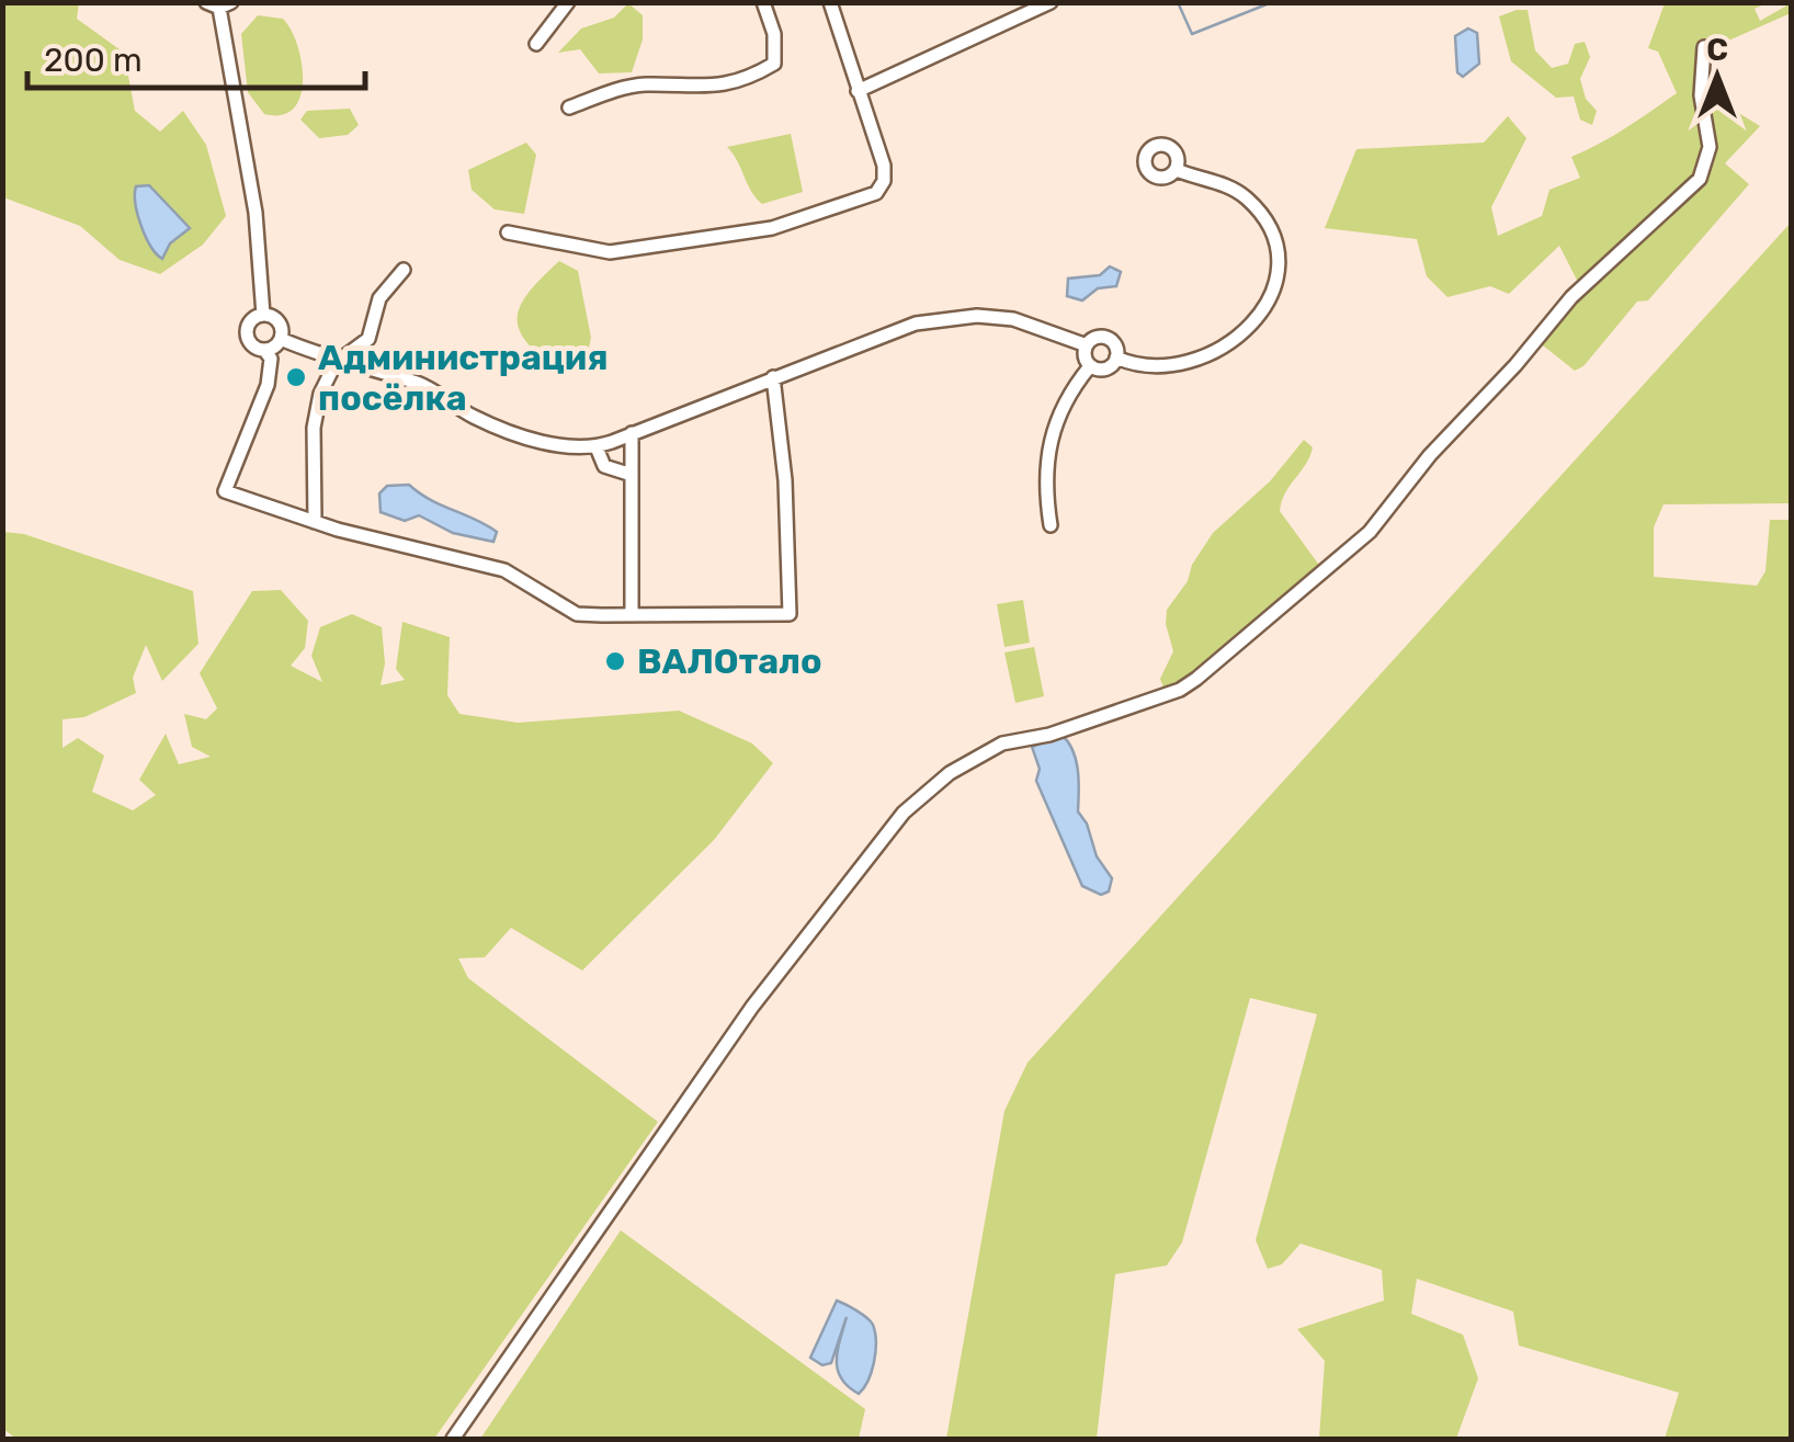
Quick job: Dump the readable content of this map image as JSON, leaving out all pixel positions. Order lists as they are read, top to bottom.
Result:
{
  "places": ["Администрация посёлка", "ВАЛОтало"],
  "scale_bar": "200 m",
  "north": "top"
}
